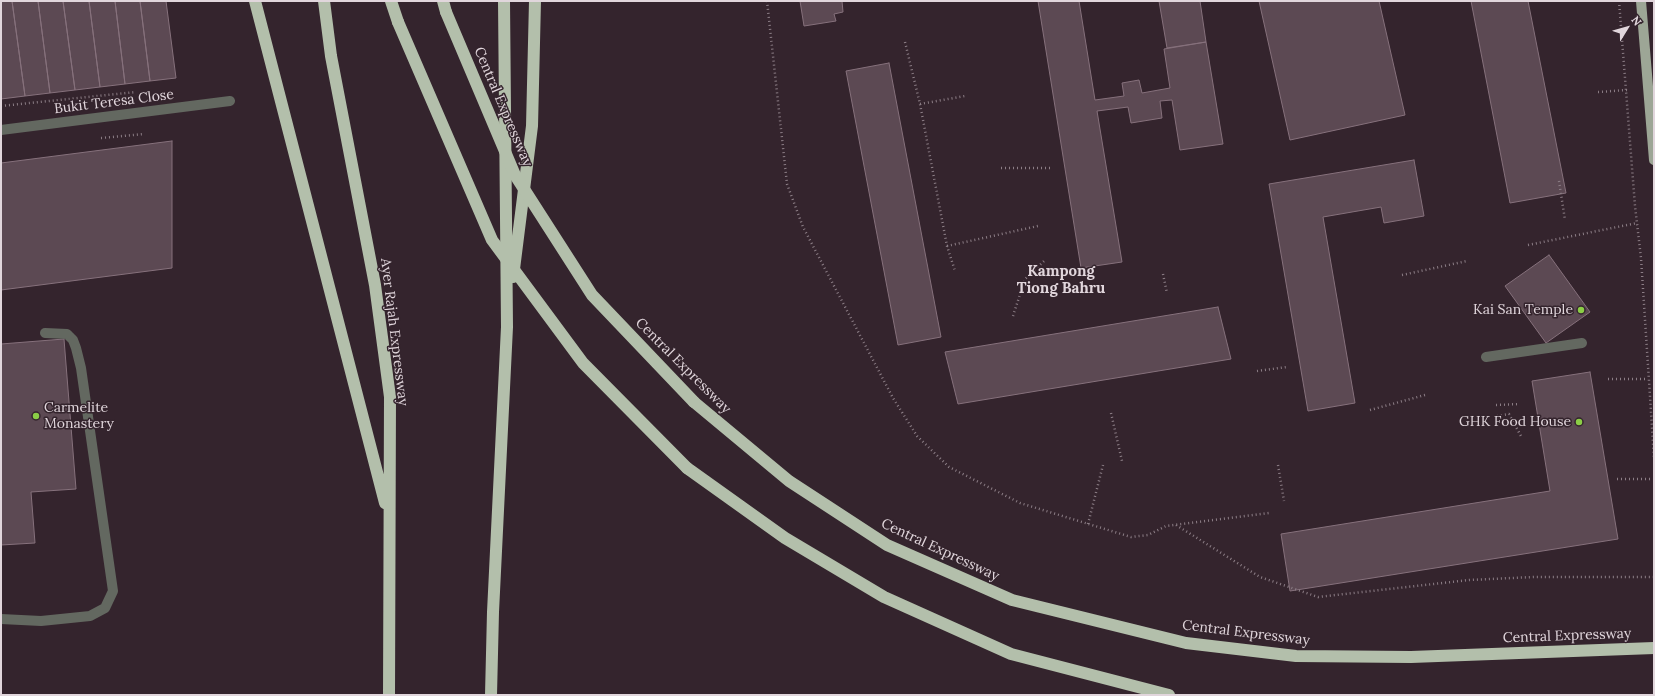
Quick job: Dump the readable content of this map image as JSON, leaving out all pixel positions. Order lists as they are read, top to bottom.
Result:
{
  "streets": {
    "highway": ["Central Expressway", "Ayer Rajah Expressway"],
    "lane": ["Bukit Teresa Close"]
  },
  "districts": ["Kampong Tiong Bahru"],
  "places": ["Kai San Temple", "Carmelite Monastery", "GHK Food House"],
  "north": "top right"
}
